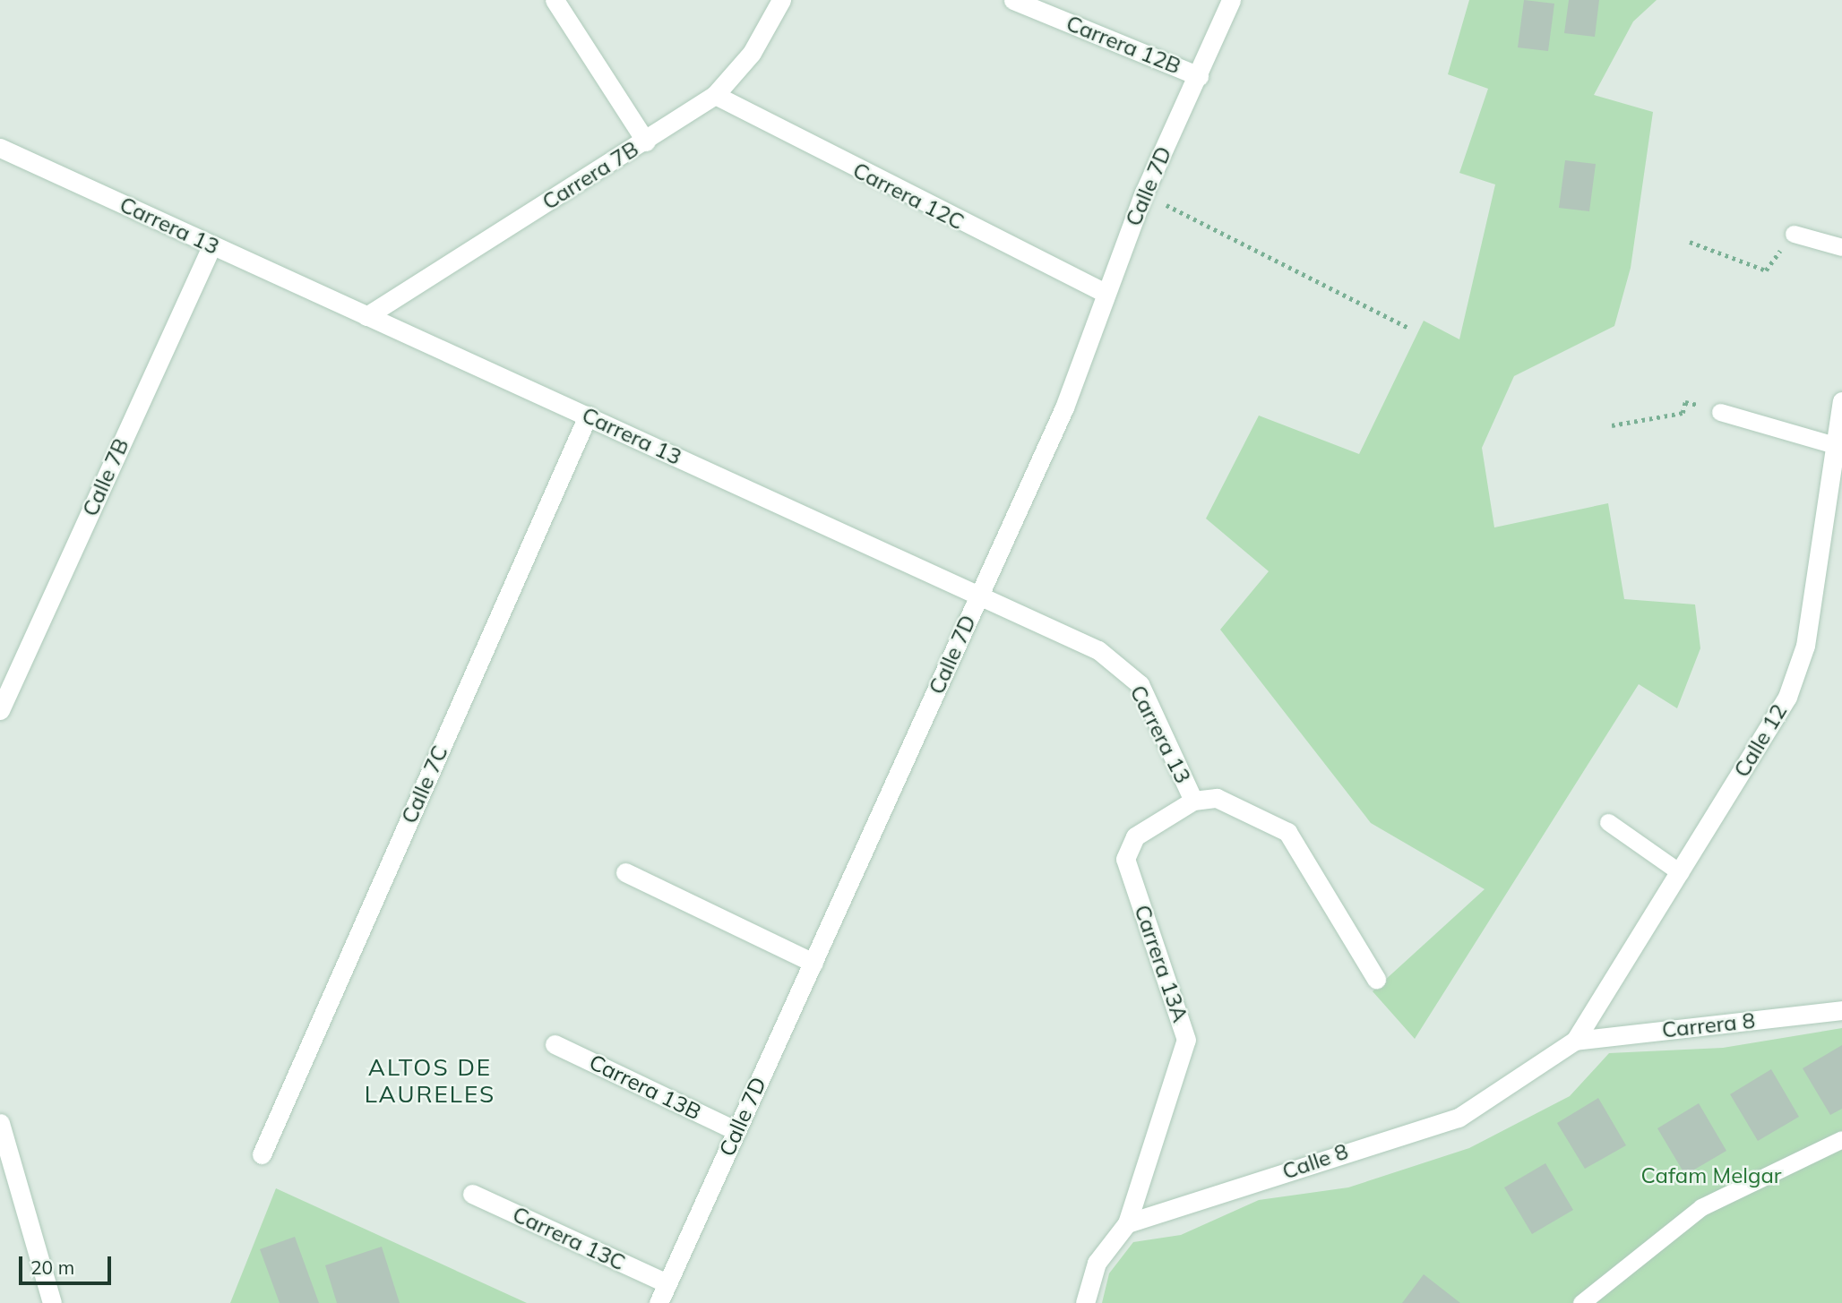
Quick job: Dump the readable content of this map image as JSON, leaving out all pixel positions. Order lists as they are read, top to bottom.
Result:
{
  "streets": {
    "street": [
      "Carrera 12B",
      "Carrera 7B",
      "Calle 7D",
      "Carrera 12C",
      "Carrera 13",
      "Calle 7B",
      "Calle 12",
      "Calle 7C",
      "Carrera 13A",
      "Carrera 8",
      "Carrera 13B",
      "Calle 8",
      "Carrera 13C"
    ]
  },
  "crossings": [
    ["Carrera 12B", "Calle 7D"],
    ["Carrera 7B", "Carrera 12C"],
    ["Carrera 7B", "Carrera 13"],
    ["Calle 7D", "Carrera 12C"],
    ["Calle 7D", "Carrera 13"],
    ["Calle 7D", "Carrera 13B"],
    ["Calle 7D", "Carrera 13C"],
    ["Carrera 13", "Calle 7B"],
    ["Carrera 13", "Calle 7C"],
    ["Carrera 13", "Carrera 13A"],
    ["Calle 12", "Carrera 8"],
    ["Calle 12", "Calle 8"],
    ["Carrera 13A", "Calle 8"],
    ["Carrera 8", "Calle 8"]
  ],
  "districts": ["ALTOS DE LAURELES"],
  "parks": ["Cafam Melgar"],
  "scale_bar": "20 m"
}
